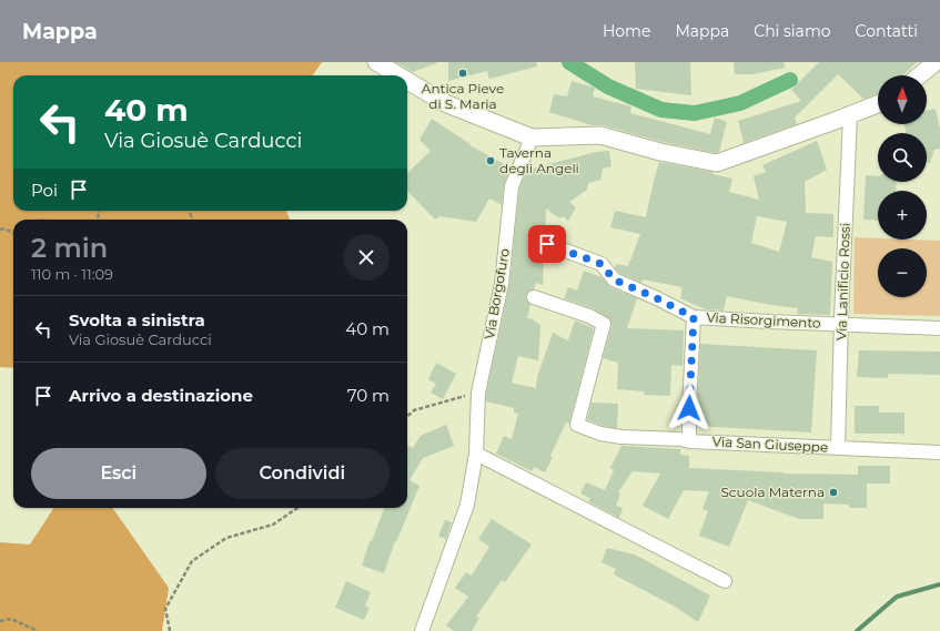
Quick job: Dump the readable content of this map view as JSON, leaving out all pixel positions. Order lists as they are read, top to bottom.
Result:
{
  "streets": {
    "street": [
      "Via Lanificio Rossi",
      "Via Borgofuro",
      "Via Risorgimento",
      "Via San Giuseppe"
    ]
  },
  "crossings": [
    ["Via Lanificio Rossi", "Via Risorgimento"],
    ["Via Lanificio Rossi", "Via San Giuseppe"]
  ],
  "places": ["Antica Pieve di S. Maria", "Taverna degli Angeli", "Scuola Materna"],
  "north": "top",
  "page": {
    "header": "Mappa",
    "nav": [
      "Home",
      "Mappa",
      "Chi siamo",
      "Contatti"
    ],
    "map_buttons": ["+", "−"],
    "turn": ["40 m", "Via Giosuè Carducci"],
    "then": "Poi",
    "heading": ["2 min", "110 m · 11:09"],
    "list": [
      {
        "name": "Svolta a sinistra",
        "note": "Via Giosuè Carducci",
        "value": "40 m"
      },
      {
        "name": "Arrivo a destinazione",
        "value": "70 m"
      }
    ],
    "buttons": ["Esci", "Condividi"]
  }
}
